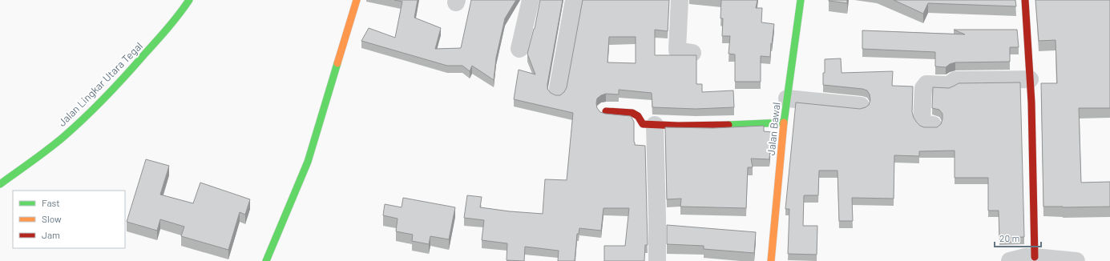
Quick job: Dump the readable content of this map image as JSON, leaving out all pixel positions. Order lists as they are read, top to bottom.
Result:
{
  "streets": {
    "main road": ["Jalan Lingkar Utara Tegal", "Jalan Bawal"]
  },
  "legend": ["Fast", "Slow", "Jam"],
  "scale_bar": "20 m"
}
